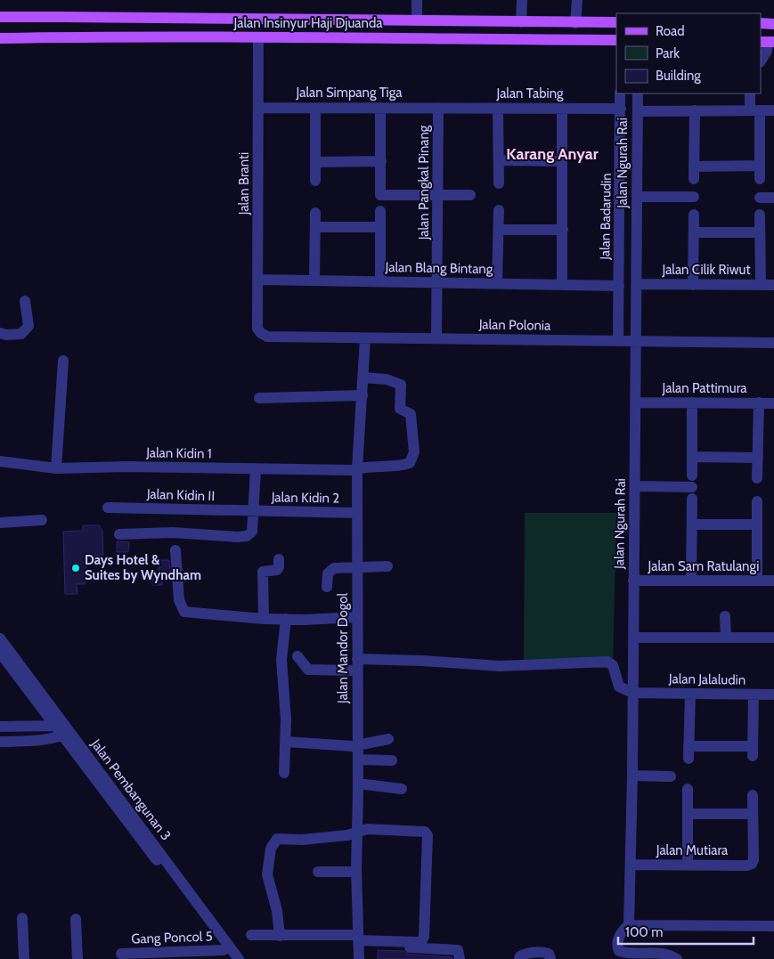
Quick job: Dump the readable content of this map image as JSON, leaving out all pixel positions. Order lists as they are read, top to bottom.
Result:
{
  "streets": {
    "main road": ["Jalan Insinyur Haji Djuanda"],
    "street": [
      "Jalan Simpang Tiga",
      "Jalan Tabing",
      "Jalan Ngurah Rai",
      "Jalan Pangkal Pinang",
      "Jalan Branti",
      "Jalan Badarudin",
      "Jalan Blang Bintang",
      "Jalan Cilik Riwut",
      "Jalan Polonia",
      "Jalan Pattimura",
      "Jalan Kidin 1",
      "Jalan Kidin II",
      "Jalan Kidin 2",
      "Jalan Sam Ratulangi",
      "Jalan Mandor Dogol",
      "Jalan Jalaludin",
      "Jalan Pembangunan 3",
      "Jalan Mutiara",
      "Gang Poncol 5"
    ]
  },
  "crossings": [
    ["Jalan Insinyur Haji Djuanda", "Jalan Branti"],
    ["Jalan Simpang Tiga", "Jalan Tabing"],
    ["Jalan Simpang Tiga", "Jalan Pangkal Pinang"],
    ["Jalan Simpang Tiga", "Jalan Branti"],
    ["Jalan Tabing", "Jalan Pangkal Pinang"],
    ["Jalan Tabing", "Jalan Badarudin"],
    ["Jalan Ngurah Rai", "Jalan Cilik Riwut"],
    ["Jalan Ngurah Rai", "Jalan Polonia"],
    ["Jalan Ngurah Rai", "Jalan Pattimura"],
    ["Jalan Ngurah Rai", "Jalan Sam Ratulangi"],
    ["Jalan Ngurah Rai", "Jalan Jalaludin"],
    ["Jalan Ngurah Rai", "Jalan Mutiara"],
    ["Jalan Pangkal Pinang", "Jalan Blang Bintang"],
    ["Jalan Pangkal Pinang", "Jalan Polonia"],
    ["Jalan Branti", "Jalan Blang Bintang"],
    ["Jalan Branti", "Jalan Polonia"],
    ["Jalan Badarudin", "Jalan Blang Bintang"],
    ["Jalan Badarudin", "Jalan Polonia"],
    ["Jalan Polonia", "Jalan Mandor Dogol"],
    ["Jalan Kidin 1", "Jalan Mandor Dogol"],
    ["Jalan Kidin II", "Jalan Kidin 2"],
    ["Jalan Kidin 2", "Jalan Mandor Dogol"],
    ["Jalan Pembangunan 3", "Gang Poncol 5"]
  ],
  "districts": ["Karang Anyar"],
  "places": ["Days Hotel & Suites by Wyndham"],
  "legend": ["Road", "Park", "Building"],
  "scale_bar": "100 m"
}
